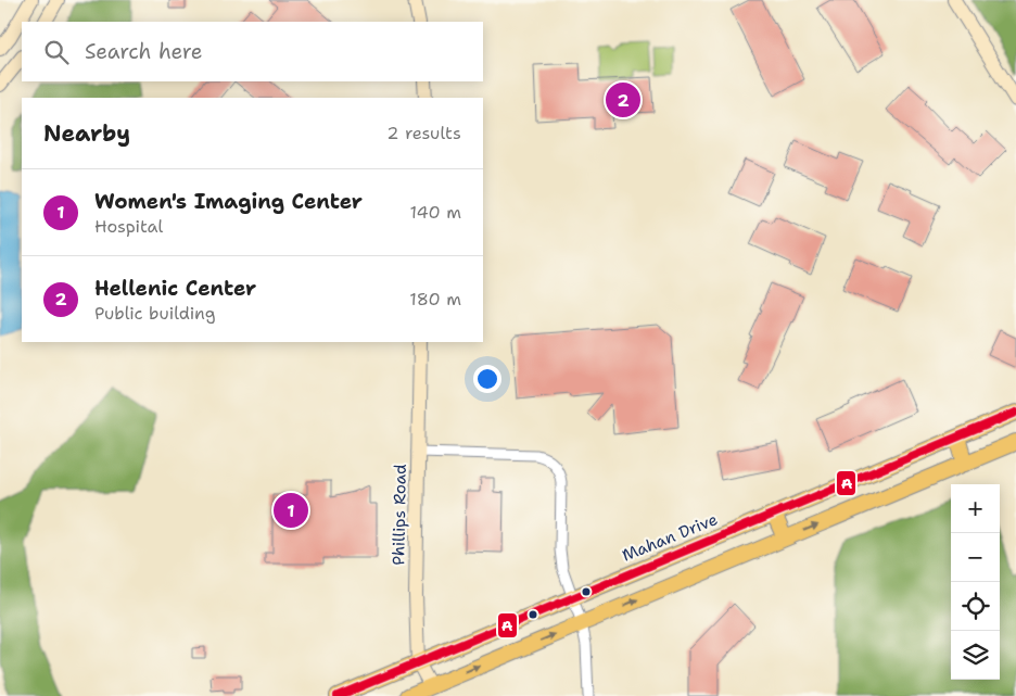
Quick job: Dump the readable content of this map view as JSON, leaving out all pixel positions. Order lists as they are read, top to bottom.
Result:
{
  "streets": {
    "main road": ["Mahan Drive"],
    "street": ["Phillips Road"]
  },
  "crossings": [
    ["Phillips Road", "Mahan Drive"]
  ],
  "lines": ["transit line A"],
  "page": {
    "search": "Search here",
    "pins": ["2", "1"],
    "heading": ["Nearby", "2 results"],
    "list": [
      {
        "mark": "1",
        "name": "Women's Imaging Center",
        "note": "Hospital",
        "value": "140 m"
      },
      {
        "mark": "2",
        "name": "Hellenic Center",
        "note": "Public building",
        "value": "180 m"
      }
    ],
    "map_buttons": ["+", "−"]
  }
}
